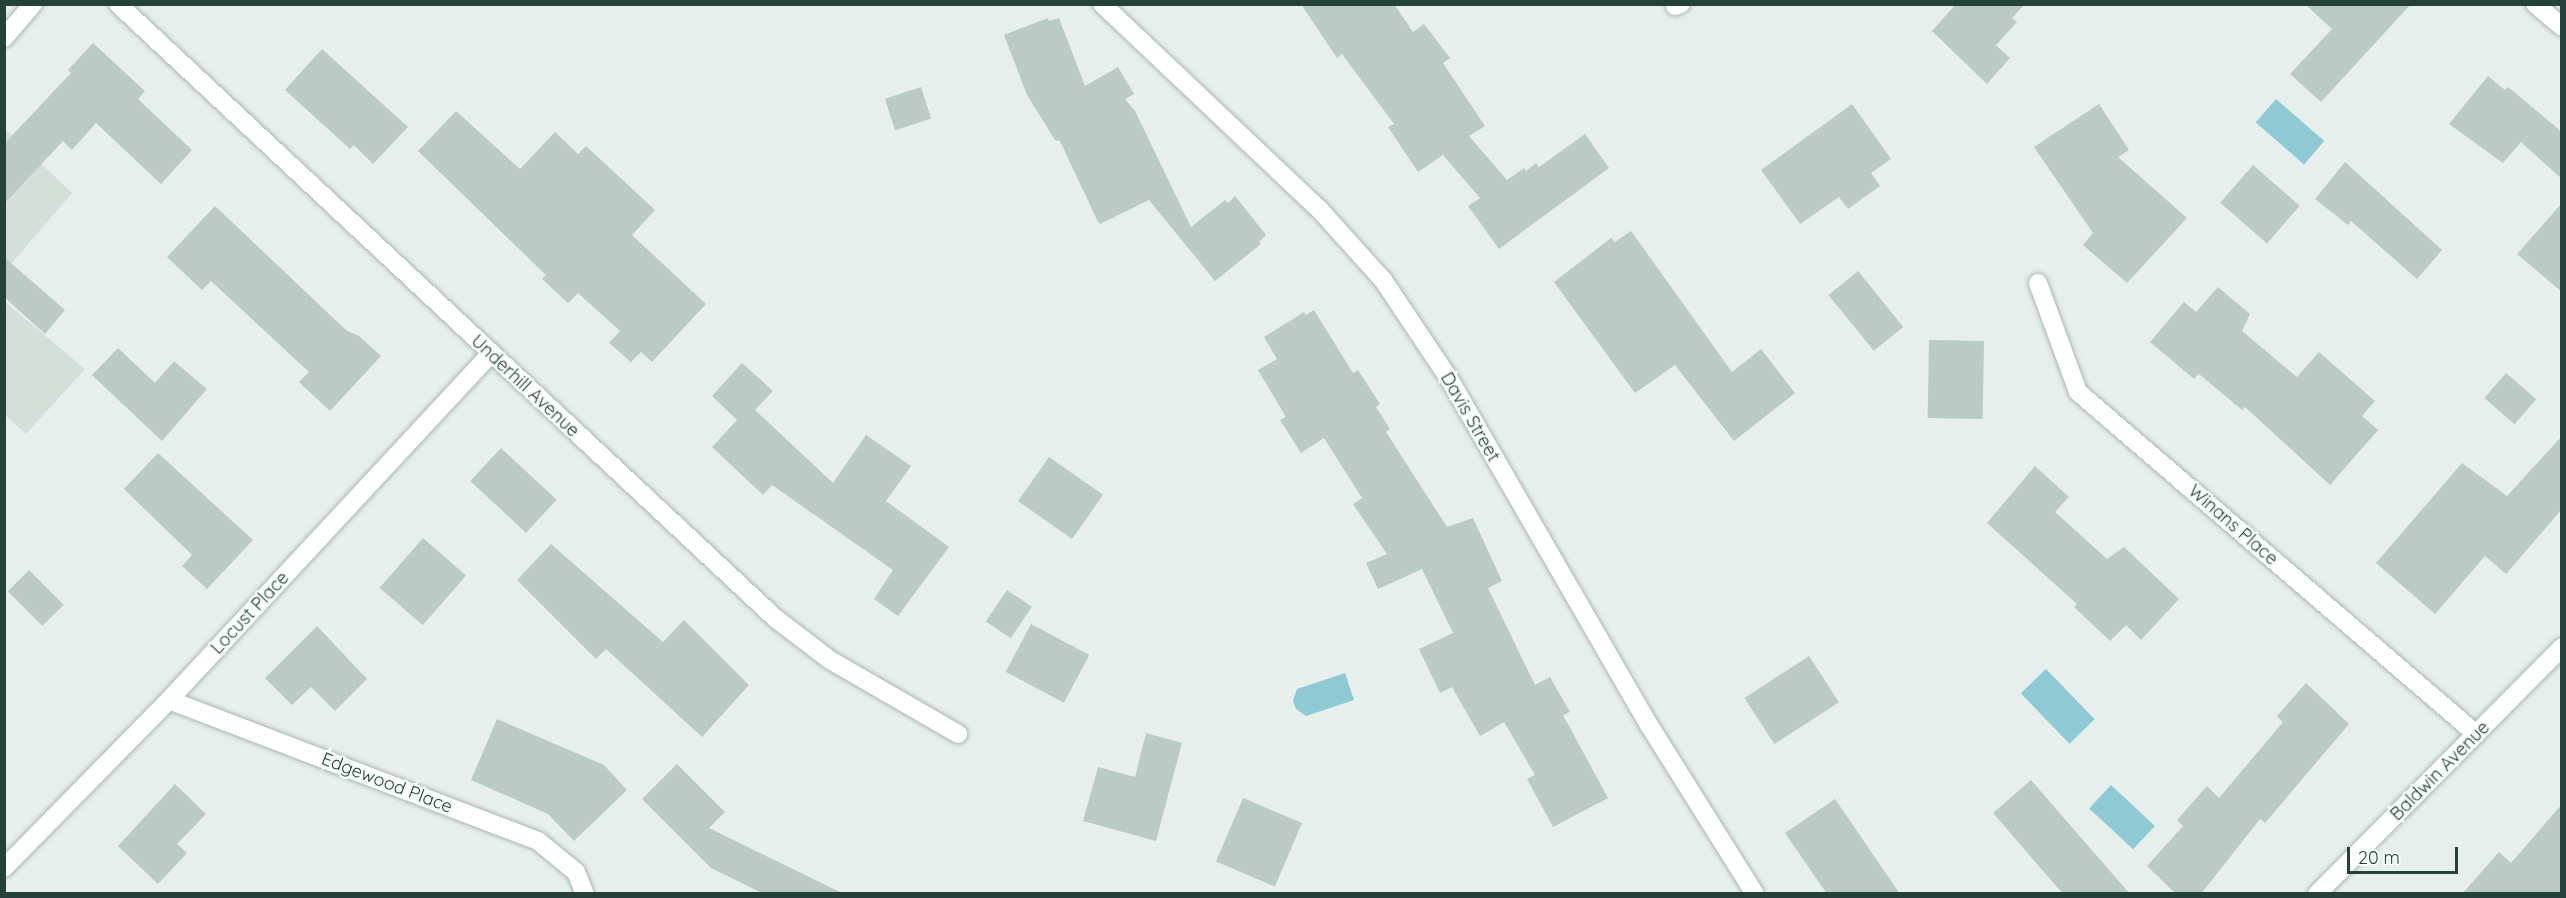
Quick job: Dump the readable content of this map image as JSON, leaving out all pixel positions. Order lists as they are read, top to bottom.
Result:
{
  "streets": {
    "street": [
      "Underhill Avenue",
      "Davis Street",
      "Winans Place",
      "Locust Place",
      "Baldwin Avenue",
      "Edgewood Place"
    ]
  },
  "crossings": [
    ["Underhill Avenue", "Locust Place"],
    ["Winans Place", "Baldwin Avenue"],
    ["Locust Place", "Edgewood Place"]
  ],
  "scale_bar": "20 m"
}
